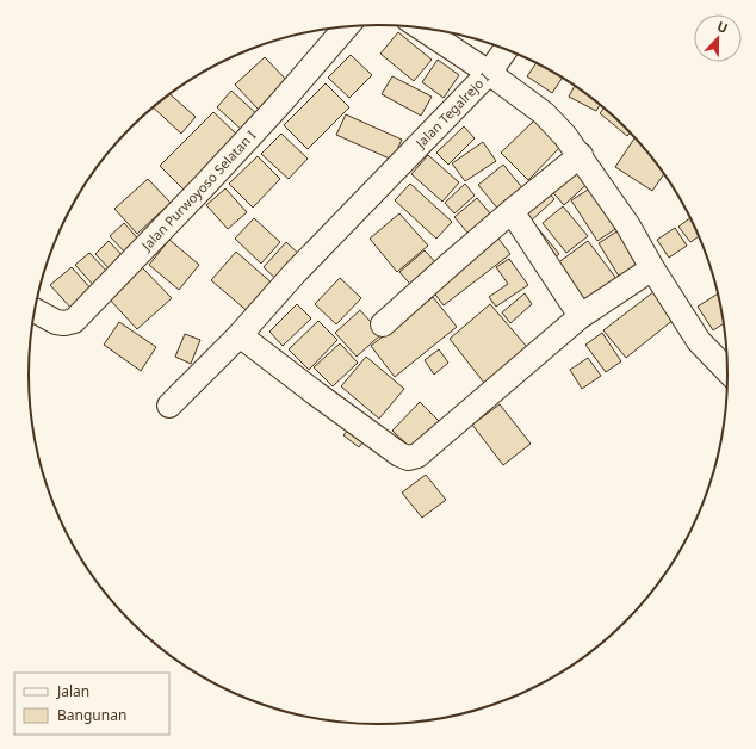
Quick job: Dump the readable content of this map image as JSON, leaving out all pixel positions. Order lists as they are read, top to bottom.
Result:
{
  "streets": {
    "street": ["Jalan Tegalrejo I", "Jalan Purwoyoso Selatan I"]
  },
  "legend": ["Jalan", "Bangunan"],
  "north": "top"
}
